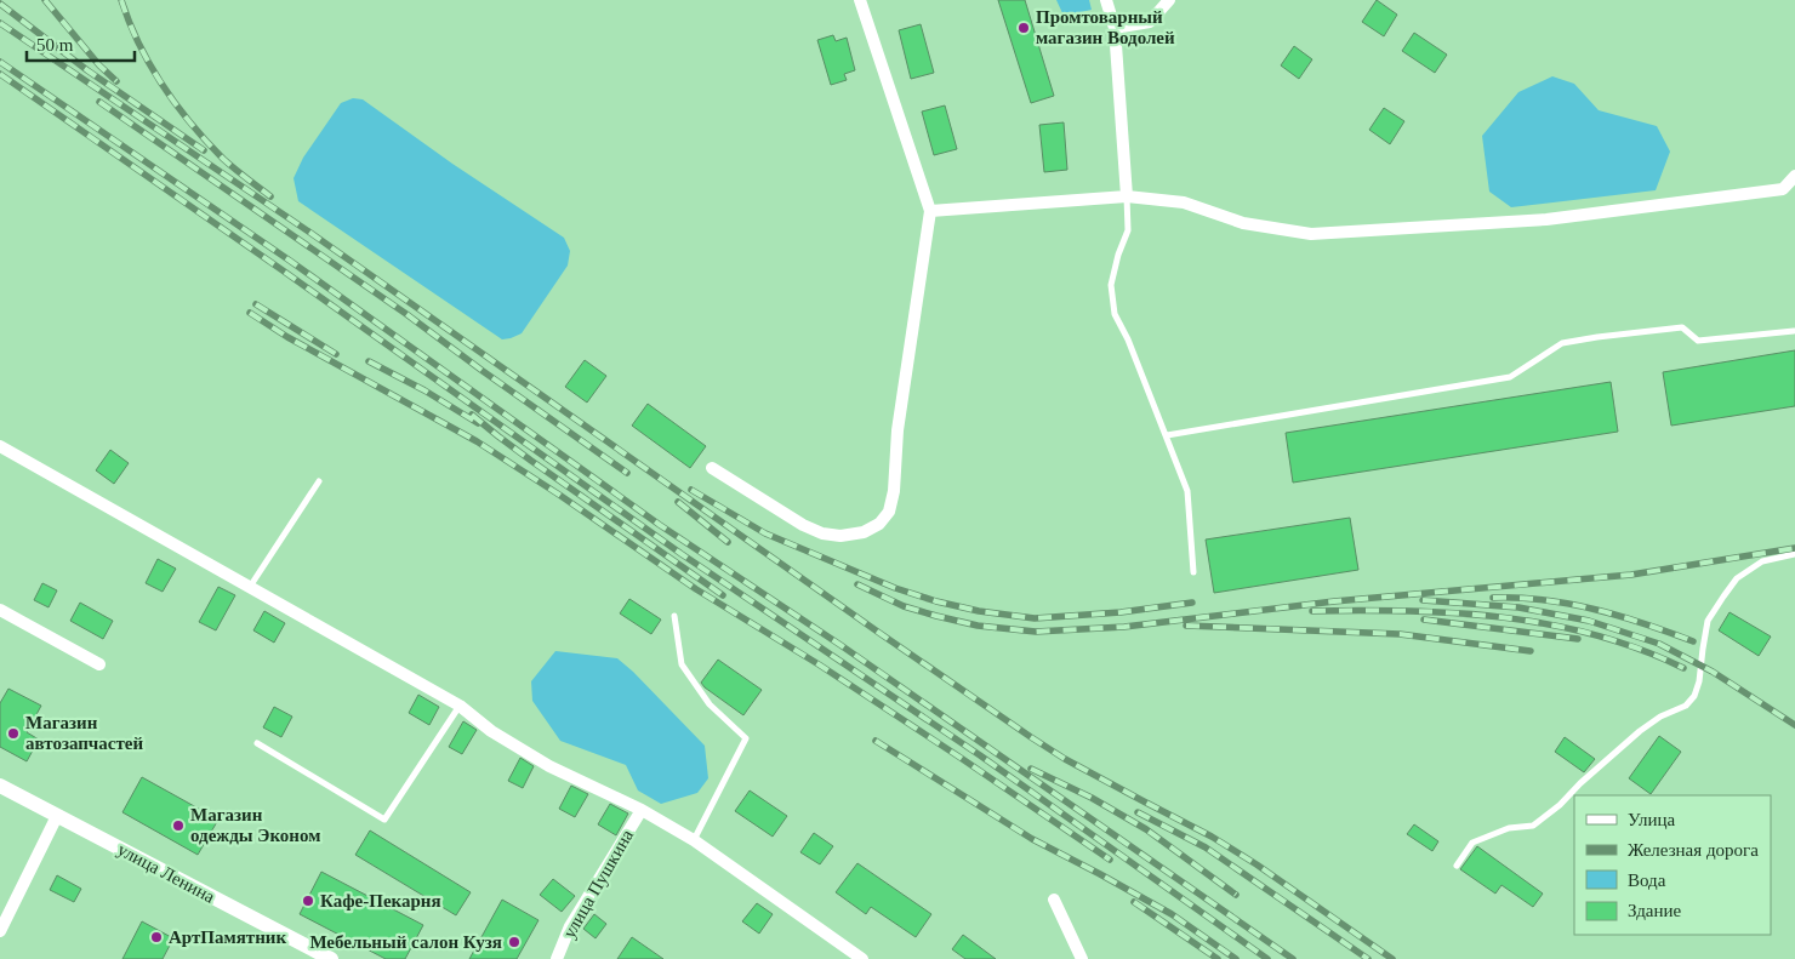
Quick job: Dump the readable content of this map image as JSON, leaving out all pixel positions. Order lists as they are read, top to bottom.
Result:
{
  "streets": {
    "street": ["улица Ленина", "улица Пушкина"]
  },
  "places": [
    "Промтоварный магазин Водолей",
    "Магазин автозапчастей",
    "Магазин одежды Эконом",
    "Кафе-Пекарня",
    "АртПамятник",
    "Мебельный салон Кузя"
  ],
  "legend": [
    "Улица",
    "Железная дорога",
    "Вода",
    "Здание"
  ],
  "scale_bar": "50 m"
}
